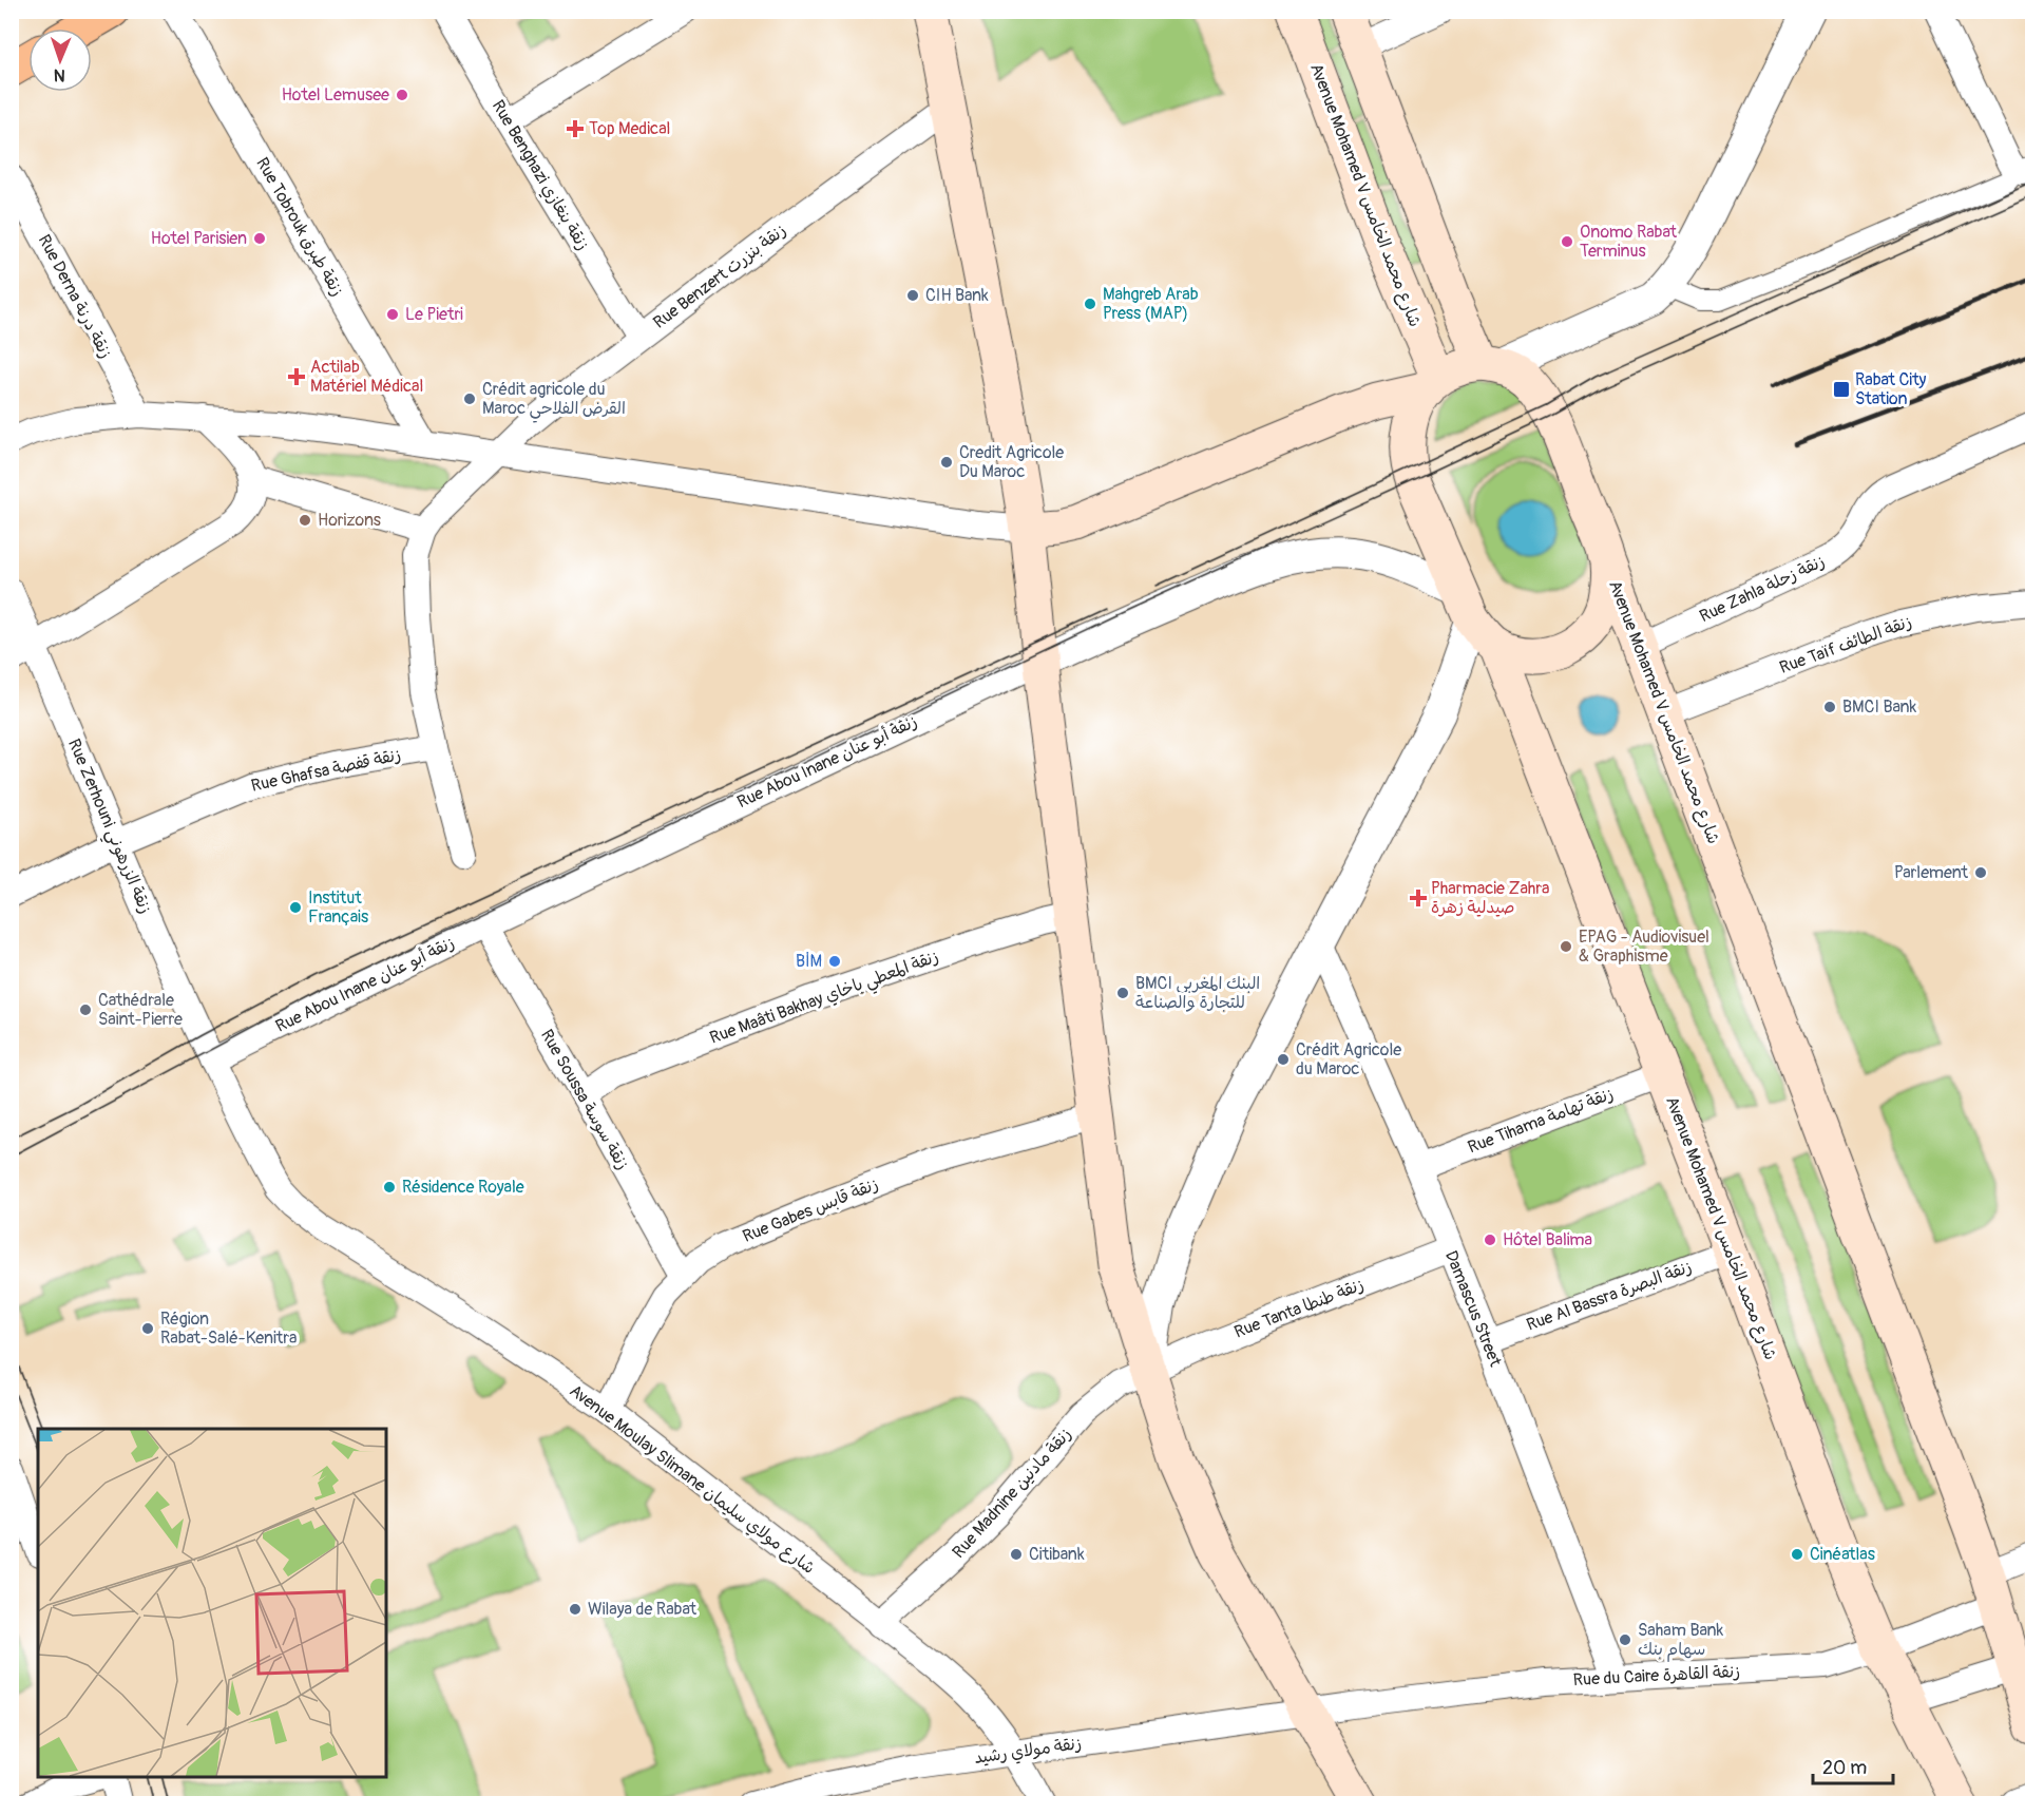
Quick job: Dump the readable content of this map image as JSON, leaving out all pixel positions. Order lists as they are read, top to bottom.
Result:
{
  "streets": {
    "main road": ["Avenue Mohamed V شارع محمد الخامس"],
    "street": [
      "Rue Benghazi زنقة بنغازي",
      "Rue Tobrouk زنقة طبرق",
      "Rue Benzert زنقة بنزرت",
      "Rue Derna زنقة درنة",
      "Rue Zahla زنقة زحلة",
      "Rue Taïf زنقة الطائف",
      "Rue Abou Inane زنقة أبو عنان",
      "Rue Ghafsa زنقة قفصة",
      "Rue Zerhouni زنقة الزرهوني",
      "Rue Maâti Bakhay زنقة المعطي باخاي",
      "Rue Soussa زنقة سوسة",
      "Rue Tihama زنقة تهامة",
      "Rue Gabes زنقة قابس",
      "Rue Al Bassra زنقة البصرة",
      "Rue Tanta زنقة طنطا",
      "Damascus Street",
      "Avenue Moulay Slimane شارع مولاي سليمان",
      "Rue Madnine زنقة مادنين",
      "Rue du Caire زنقة القاهرة",
      "زنقة مولاي رشيد"
    ]
  },
  "crossings": [
    ["Rue Benghazi زنقة بنغازي", "Rue Benzert زنقة بنزرت"],
    ["Avenue Mohamed V شارع محمد الخامس", "Rue Zahla زنقة زحلة"],
    ["Avenue Mohamed V شارع محمد الخامس", "Rue Taïf زنقة الطائف"],
    ["Avenue Mohamed V شارع محمد الخامس", "Rue Tihama زنقة تهامة"],
    ["Avenue Mohamed V شارع محمد الخامس", "Rue Al Bassra زنقة البصرة"],
    ["Avenue Mohamed V شارع محمد الخامس", "Rue du Caire زنقة القاهرة"],
    ["Rue Abou Inane زنقة أبو عنان", "Rue Zerhouni زنقة الزرهوني"],
    ["Rue Abou Inane زنقة أبو عنان", "Rue Soussa زنقة سوسة"],
    ["Rue Abou Inane زنقة أبو عنان", "Avenue Moulay Slimane شارع مولاي سليمان"],
    ["Rue Ghafsa زنقة قفصة", "Rue Zerhouni زنقة الزرهوني"],
    ["Rue Zerhouni زنقة الزرهوني", "Avenue Moulay Slimane شارع مولاي سليمان"],
    ["Rue Maâti Bakhay زنقة المعطي باخاي", "Rue Soussa زنقة سوسة"],
    ["Rue Soussa زنقة سوسة", "Rue Gabes زنقة قابس"],
    ["Rue Tihama زنقة تهامة", "Damascus Street"],
    ["Rue Gabes زنقة قابس", "Avenue Moulay Slimane شارع مولاي سليمان"],
    ["Rue Al Bassra زنقة البصرة", "Damascus Street"],
    ["Rue Tanta زنقة طنطا", "Damascus Street"],
    ["Rue Tanta زنقة طنطا", "Rue Madnine زنقة مادنين"],
    ["Damascus Street", "Rue du Caire زنقة القاهرة"],
    ["Avenue Moulay Slimane شارع مولاي سليمان", "Rue Madnine زنقة مادنين"],
    ["Avenue Moulay Slimane شارع مولاي سليمان", "زنقة مولاي رشيد"],
    ["Rue du Caire زنقة القاهرة", "زنقة مولاي رشيد"]
  ],
  "places": {
    "other": [
      "Hotel Lemusee",
      "Hotel Parisien",
      "Onomo Rabat Terminus",
      "CIH Bank",
      "Mahgreb Arab Press (MAP)",
      "Le Pietri",
      "Crédit agricole du Maroc القرض الفلاحي",
      "Credit Agricole Du Maroc",
      "Horizons",
      "BMCI Bank",
      "Parlement",
      "Institut Français",
      "EPAG - Audiovisuel & Graphisme",
      "BİM",
      "BMCI البنك المغربي للتجارة والصناعة",
      "Cathédrale Saint-Pierre",
      "Crédit Agricole du Maroc",
      "Résidence Royale",
      "Hôtel Balima",
      "Région Rabat-Salé-Kenitra",
      "Citibank",
      "Cinéatlas",
      "Wilaya de Rabat",
      "Saham Bank سهام بنك"
    ],
    "health": ["Top Medical", "Actilab Matériel Médical", "Pharmacie Zahra صيدلية زهرة"],
    "transit": ["Rabat City Station"]
  },
  "scale_bar": "20 m",
  "north": "bottom"
}
